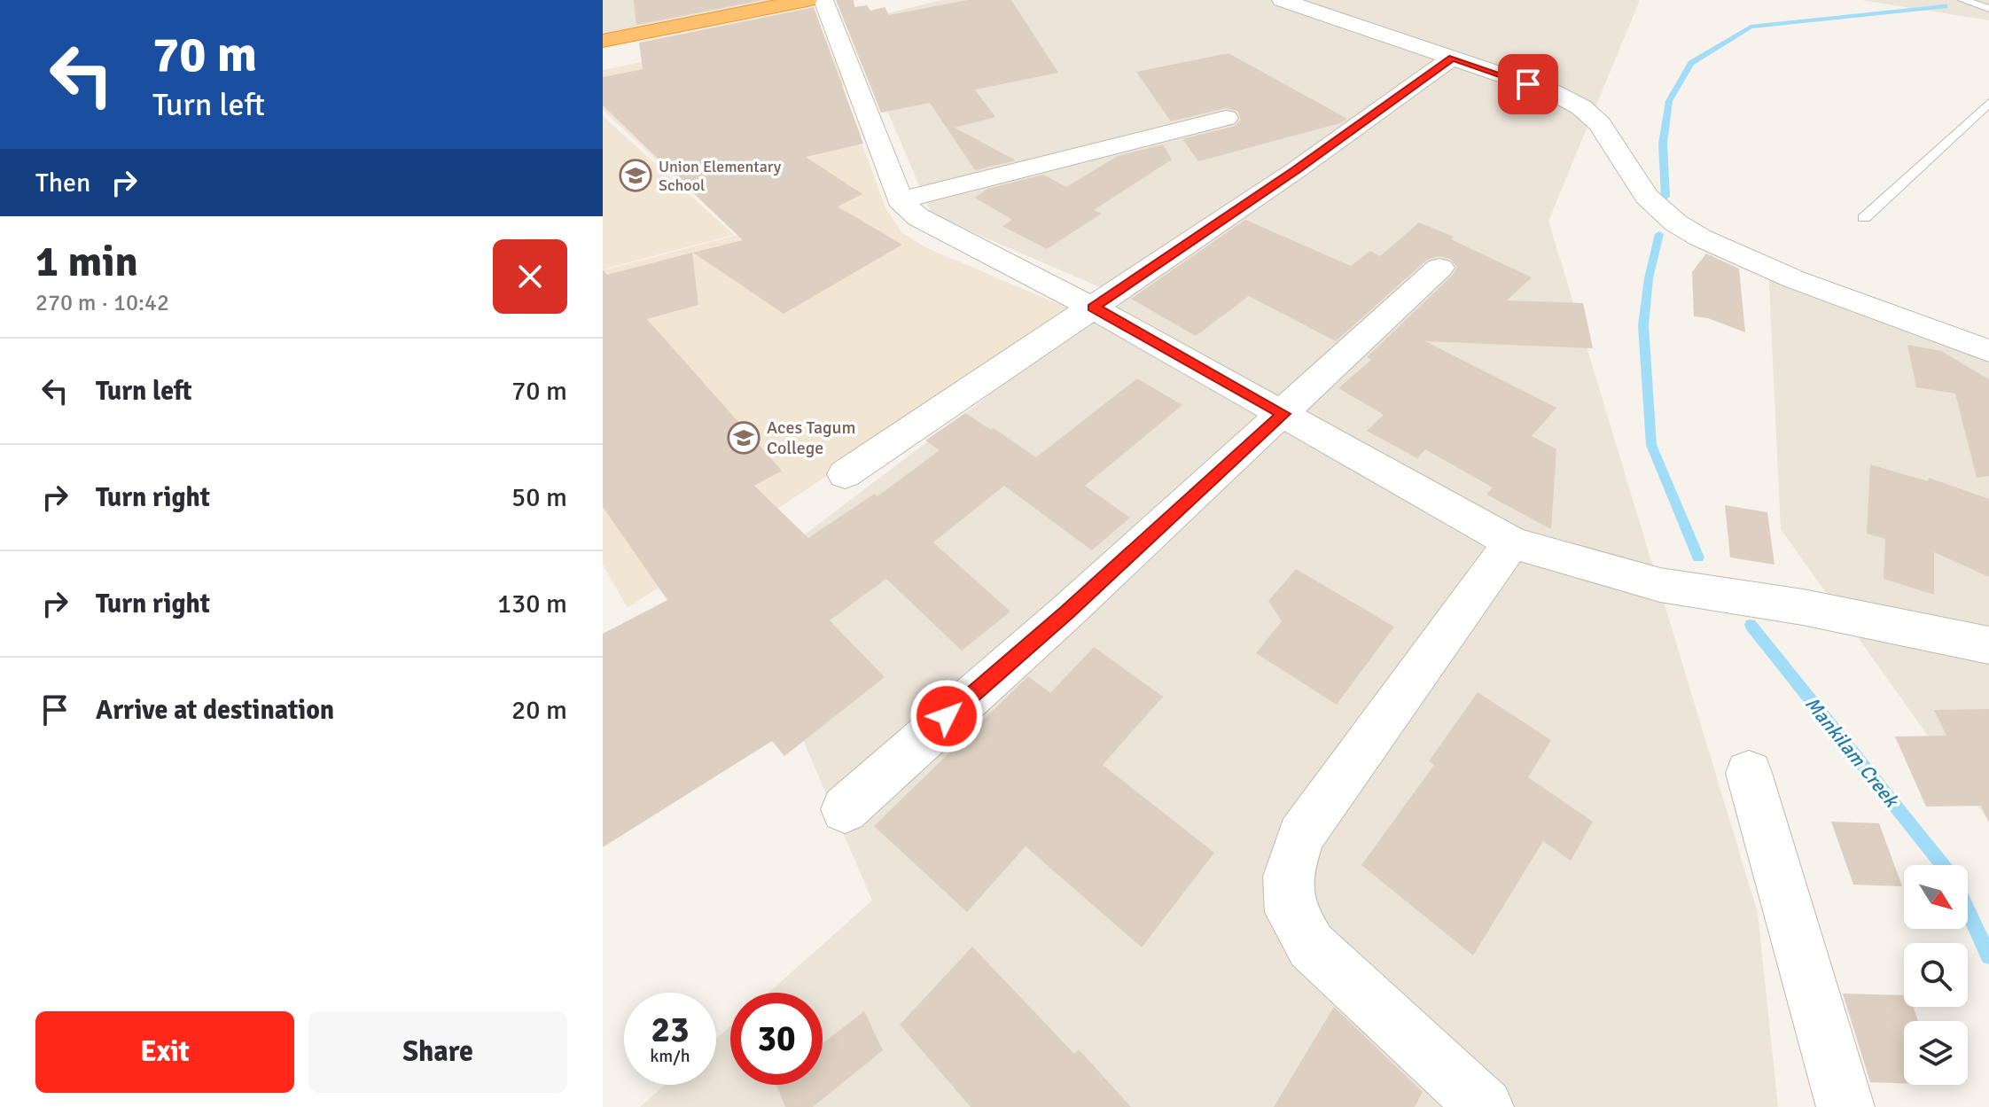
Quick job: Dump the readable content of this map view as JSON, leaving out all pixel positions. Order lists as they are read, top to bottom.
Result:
{
  "water": ["Mankilam Creek"],
  "places": {
    "school or university": ["Union Elementary School", "Aces Tagum College"]
  },
  "north": "bottom right",
  "page": {
    "turn": ["70 m", "Turn left"],
    "then": "Then",
    "heading": ["1 min", "270 m · 10:42"],
    "list": [
      {
        "name": "Turn left",
        "value": "70 m"
      },
      {
        "name": "Turn right",
        "value": "50 m"
      },
      {
        "name": "Turn right",
        "value": "130 m"
      },
      {
        "name": "Arrive at destination",
        "value": "20 m"
      }
    ],
    "speed": "23 km/h",
    "limit": "30",
    "buttons": ["Exit", "Share"]
  }
}
